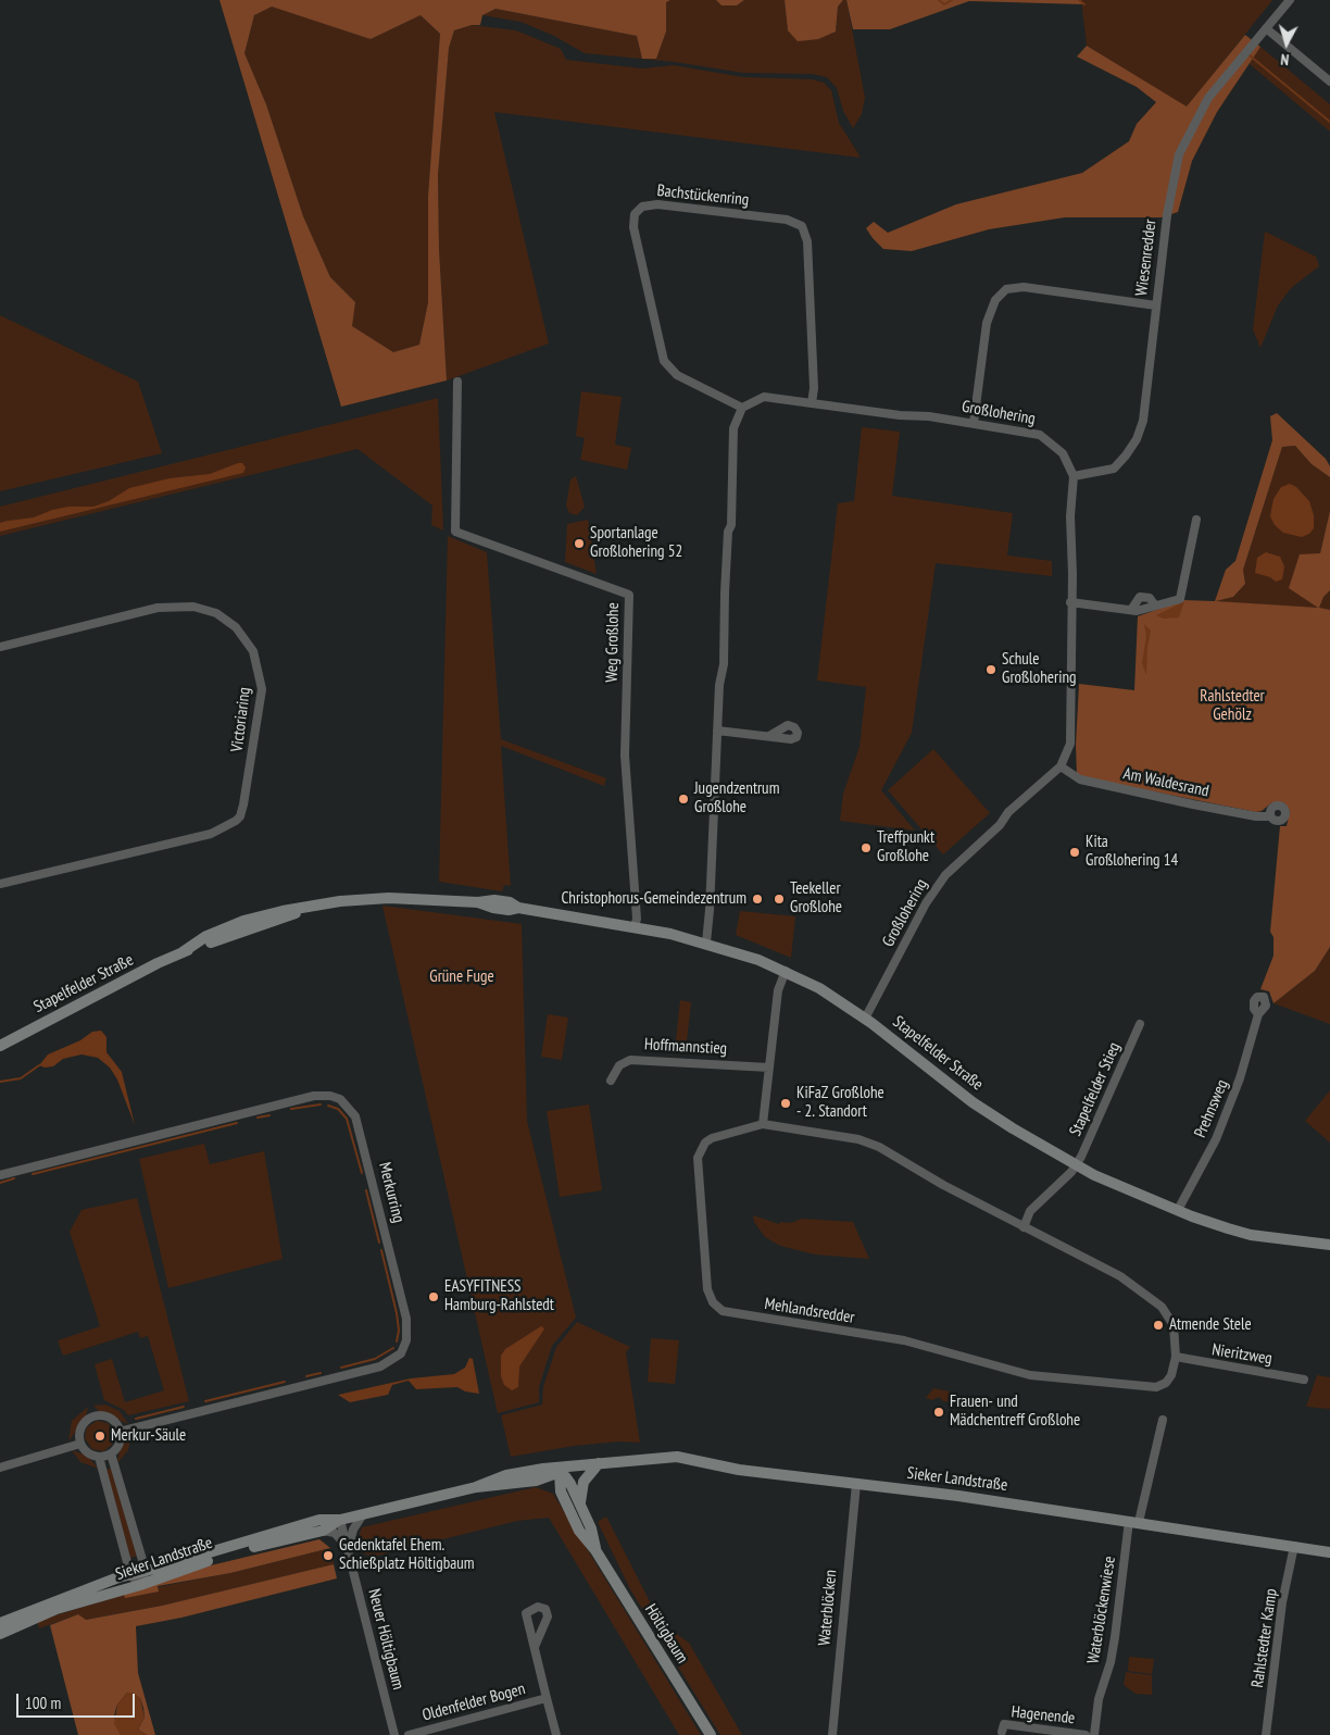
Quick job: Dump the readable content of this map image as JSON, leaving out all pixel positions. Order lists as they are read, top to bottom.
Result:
{
  "streets": {
    "main road": ["Stapelfelder Straße", "Sieker Landstraße", "Höltigbaum"],
    "street": [
      "Bachstückenring",
      "Wiesenredder",
      "Großlohering",
      "Weg Großlohe",
      "Victoriaring",
      "Am Waldesrand",
      "Hoffmannstieg",
      "Stapelfelder Stieg",
      "Prehnsweg",
      "Merkurring",
      "Mehlandsredder",
      "Nieritzweg",
      "Waterblöcken",
      "Waterblöckenwiese",
      "Rahlstedter Kamp",
      "Neuer Höltigbaum",
      "Oldenfelder Bogen",
      "Hagenende"
    ]
  },
  "crossings": [
    ["Bachstückenring", "Großlohering"],
    ["Wiesenredder", "Großlohering"],
    ["Großlohering", "Am Waldesrand"],
    ["Großlohering", "Stapelfelder Straße"],
    ["Weg Großlohe", "Stapelfelder Straße"],
    ["Stapelfelder Straße", "Stapelfelder Stieg"],
    ["Stapelfelder Straße", "Prehnsweg"],
    ["Mehlandsredder", "Nieritzweg"],
    ["Sieker Landstraße", "Waterblöcken"],
    ["Sieker Landstraße", "Waterblöckenwiese"],
    ["Sieker Landstraße", "Höltigbaum"],
    ["Sieker Landstraße", "Rahlstedter Kamp"],
    ["Sieker Landstraße", "Neuer Höltigbaum"]
  ],
  "parks": ["Rahlstedter Gehölz", "Grüne Fuge"],
  "places": [
    "Sportanlage Großlohering 52",
    "Schule Großlohering",
    "Jugendzentrum Großlohe",
    "Treffpunkt Großlohe",
    "Kita Großlohering 14",
    "Christophorus-Gemeindezentrum",
    "Teekeller Großlohe",
    "KiFaZ Großlohe - 2. Standort",
    "EASYFITNESS Hamburg-Rahlstedt",
    "Atmende Stele",
    "Frauen- und Mädchentreff Großlohe",
    "Merkur-Säule",
    "Gedenktafel Ehem. Schießplatz Höltigbaum"
  ],
  "scale_bar": "100 m",
  "north": "bottom"
}
